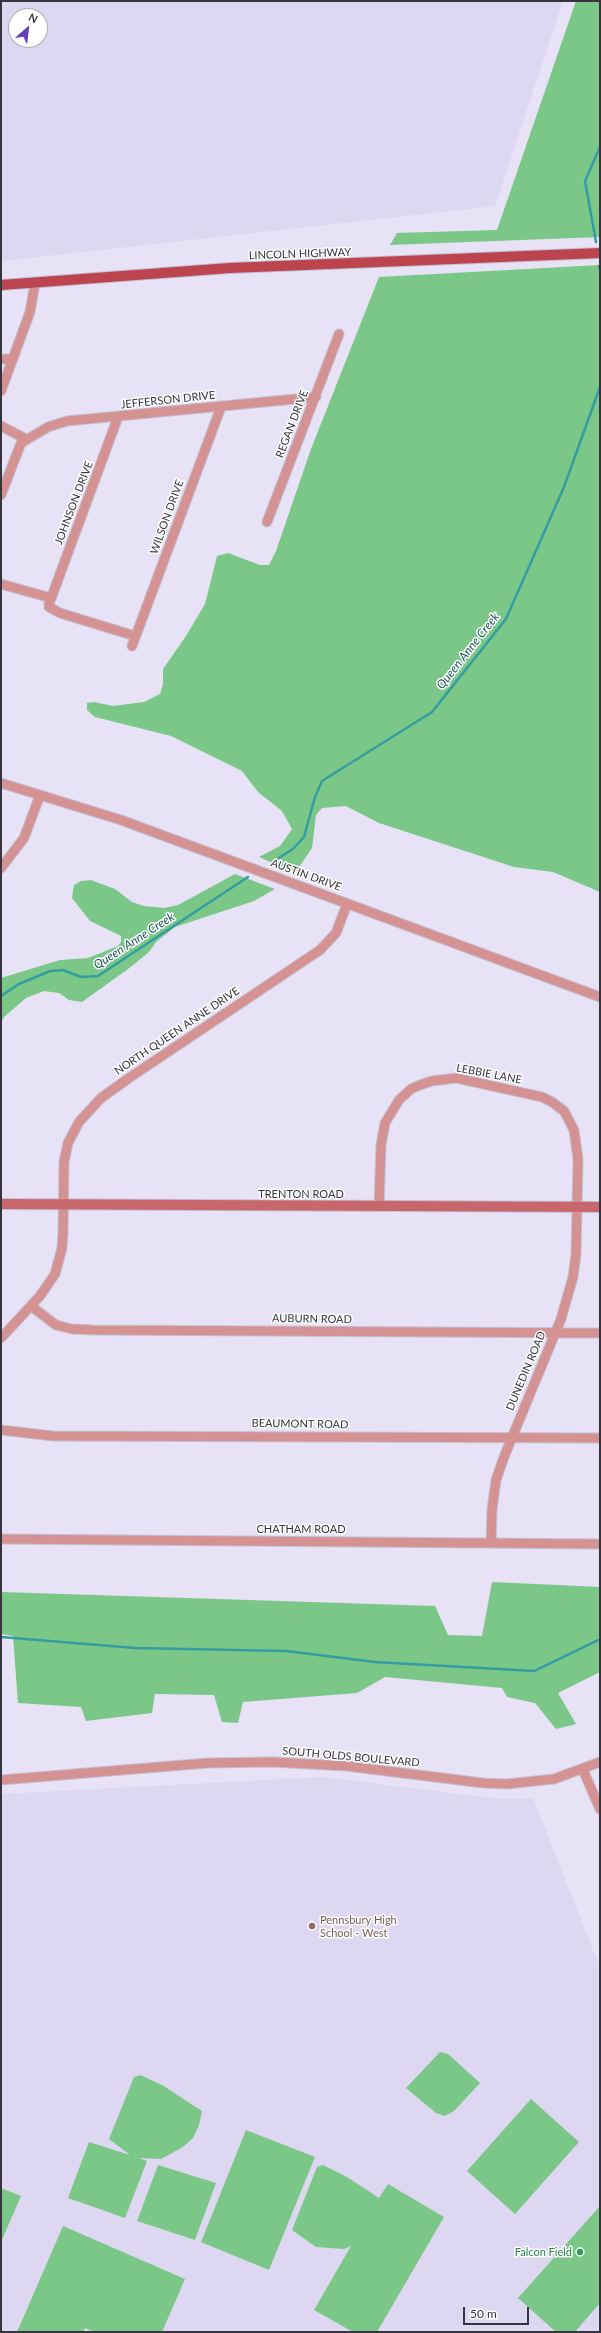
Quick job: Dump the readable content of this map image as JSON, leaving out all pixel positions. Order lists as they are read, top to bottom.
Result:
{
  "streets": {
    "main road": ["LINCOLN HIGHWAY", "TRENTON ROAD"],
    "street": [
      "JEFFERSON DRIVE",
      "REGAN DRIVE",
      "JOHNSON DRIVE",
      "WILSON DRIVE",
      "AUSTIN DRIVE",
      "NORTH QUEEN ANNE DRIVE",
      "LEBBIE LANE",
      "AUBURN ROAD",
      "DUNEDIN ROAD",
      "BEAUMONT ROAD",
      "CHATHAM ROAD",
      "SOUTH OLDS BOULEVARD"
    ]
  },
  "crossings": [
    ["JEFFERSON DRIVE", "REGAN DRIVE"],
    ["JEFFERSON DRIVE", "JOHNSON DRIVE"],
    ["JEFFERSON DRIVE", "WILSON DRIVE"],
    ["AUSTIN DRIVE", "NORTH QUEEN ANNE DRIVE"],
    ["NORTH QUEEN ANNE DRIVE", "TRENTON ROAD"],
    ["NORTH QUEEN ANNE DRIVE", "AUBURN ROAD"],
    ["LEBBIE LANE", "TRENTON ROAD"],
    ["LEBBIE LANE", "DUNEDIN ROAD"],
    ["TRENTON ROAD", "DUNEDIN ROAD"],
    ["AUBURN ROAD", "DUNEDIN ROAD"],
    ["DUNEDIN ROAD", "BEAUMONT ROAD"],
    ["DUNEDIN ROAD", "CHATHAM ROAD"]
  ],
  "water": ["Queen Anne Creek"],
  "places": ["Pennsbury High School - West", "Falcon Field"],
  "scale_bar": "50 m",
  "north": "top right"
}
